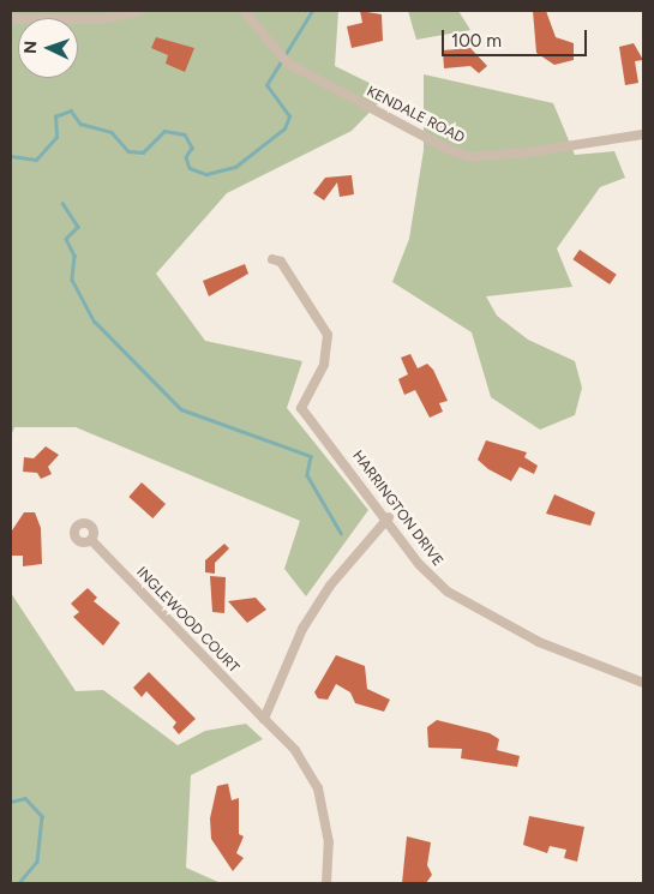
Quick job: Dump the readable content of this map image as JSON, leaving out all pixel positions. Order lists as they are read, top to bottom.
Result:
{
  "streets": {
    "street": ["KENDALE ROAD", "HARRINGTON DRIVE", "INGLEWOOD COURT"]
  },
  "scale_bar": "100 m",
  "north": "left"
}
